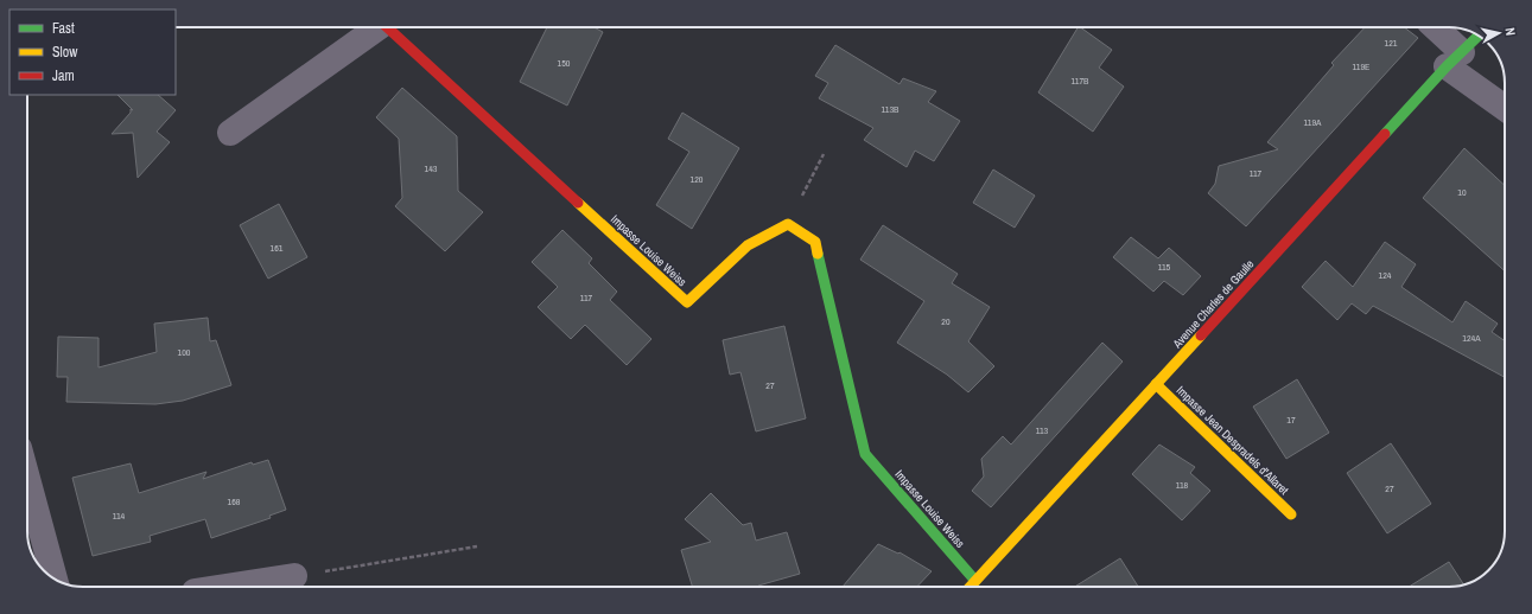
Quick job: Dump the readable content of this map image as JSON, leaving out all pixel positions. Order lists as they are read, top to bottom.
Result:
{
  "streets": {
    "street": ["Impasse Louise Weiss", "Avenue Charles de Gaulle", "Impasse Jean Despradels d'Allaret"]
  },
  "crossings": [
    ["Impasse Louise Weiss", "Avenue Charles de Gaulle"],
    ["Avenue Charles de Gaulle", "Impasse Jean Despradels d'Allaret"]
  ],
  "house_numbers": [
    "121",
    "150",
    "119E",
    "117B",
    "113B",
    "119A",
    "143",
    "117",
    "120",
    "10",
    "161",
    "115",
    "124",
    "117",
    "20",
    "124A",
    "100",
    "27",
    "17",
    "113",
    "118",
    "27",
    "168",
    "114"
  ],
  "legend": ["Fast", "Slow", "Jam"],
  "north": "right"
}
